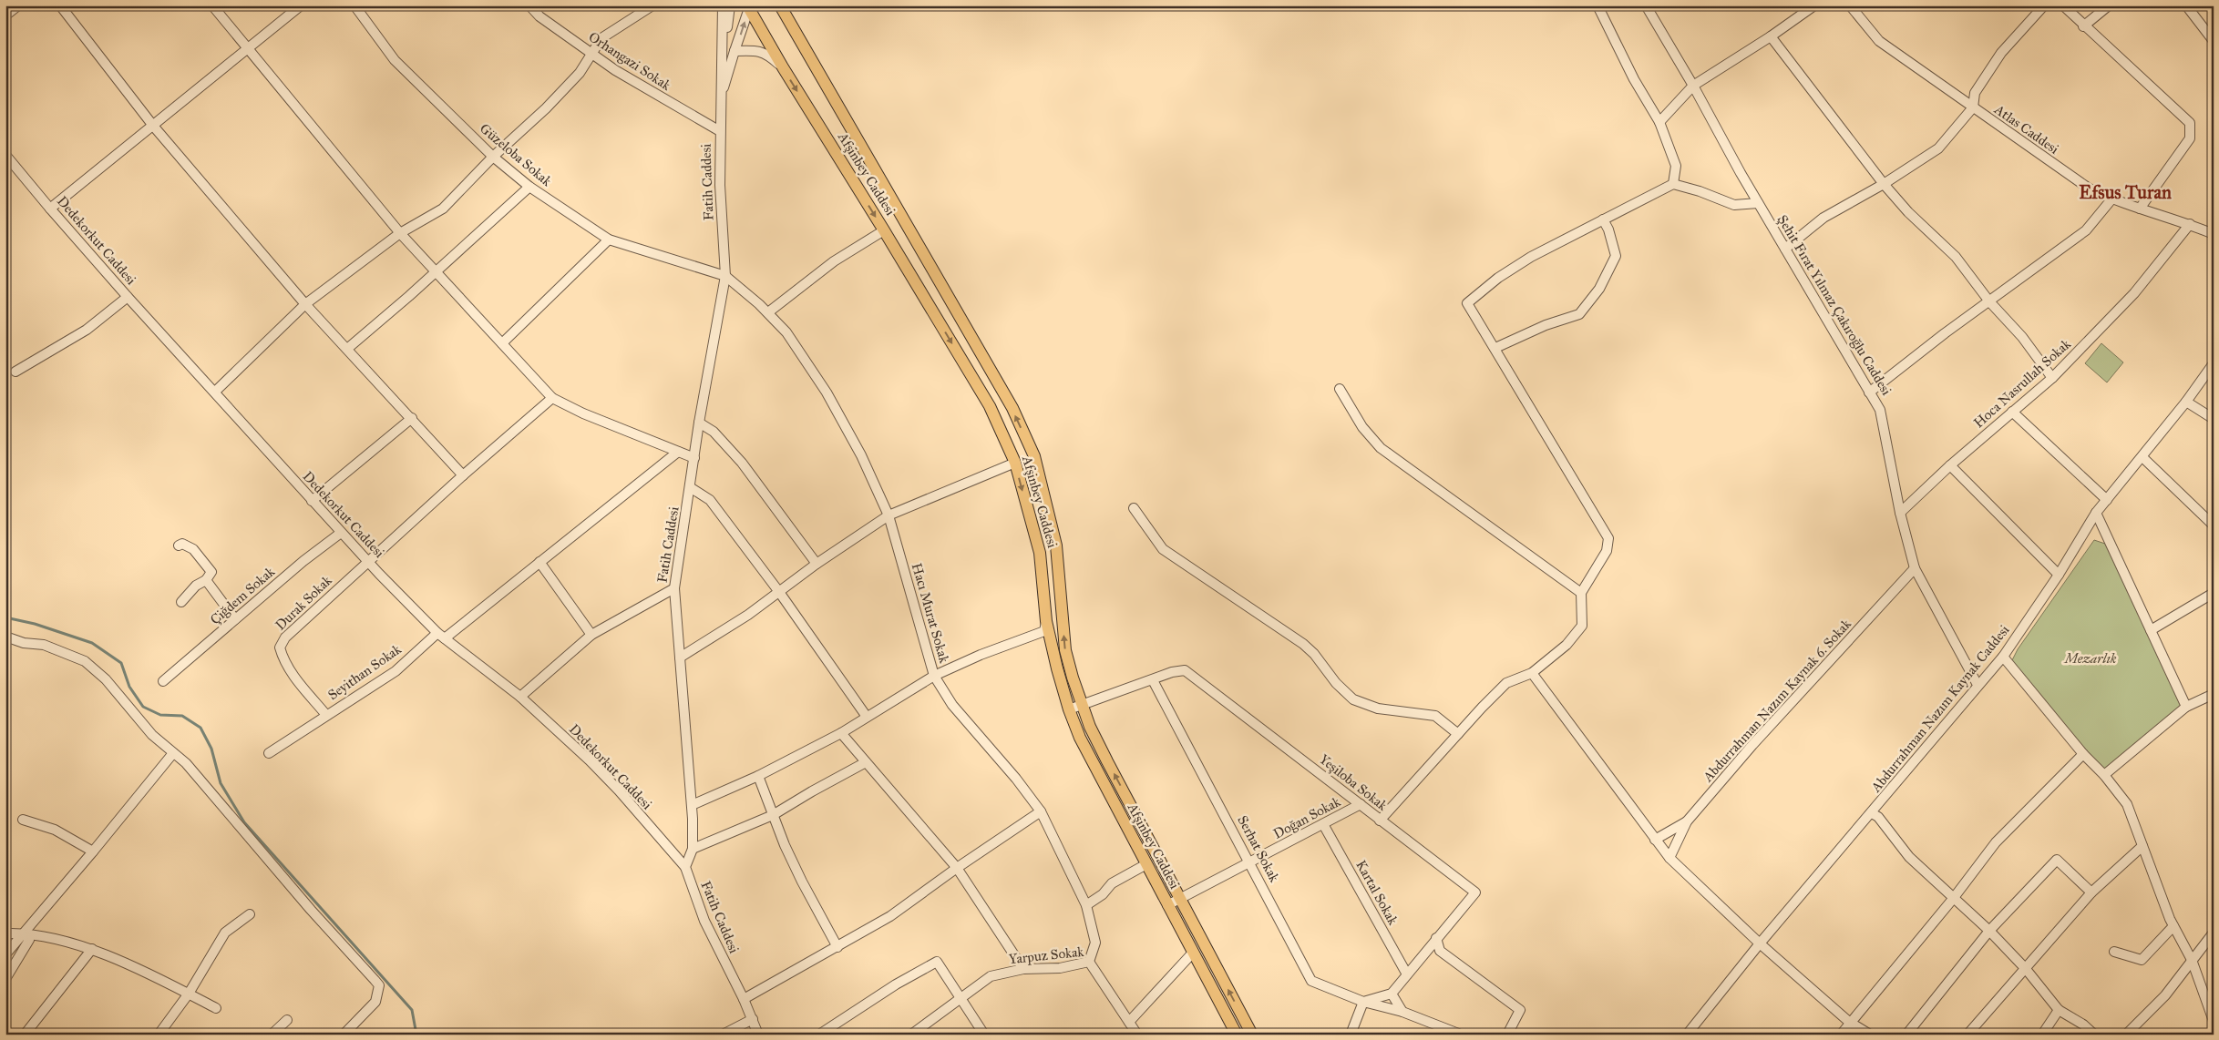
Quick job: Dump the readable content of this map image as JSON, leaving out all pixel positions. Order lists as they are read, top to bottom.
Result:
{
  "streets": {
    "main road": ["Afşinbey Caddesi"],
    "street": [
      "Orhangazi Sokak",
      "Atlas Caddesi",
      "Güzeloba Sokak",
      "Fatih Caddesi",
      "Dedekorkut Caddesi",
      "Şehit Fırat Yılmaz Çakıroğlu Caddesi",
      "Hoca Nasrullah Sokak",
      "Çiğdem Sokak",
      "Durak Sokak",
      "Hacı Murat Sokak",
      "Seyithan Sokak",
      "Abdurrahman Nazım Kaynak 6. Sokak",
      "Abdurrahman Nazım Kaynak Caddesi",
      "Yeşiloba Sokak",
      "Doğan Sokak",
      "Serhat Sokak",
      "Kartal Sokak",
      "Yarpuz Sokak"
    ]
  },
  "crossings": [
    ["Orhangazi Sokak", "Fatih Caddesi"],
    ["Atlas Caddesi", "Hoca Nasrullah Sokak"],
    ["Güzeloba Sokak", "Fatih Caddesi"],
    ["Güzeloba Sokak", "Hacı Murat Sokak"],
    ["Afşinbey Caddesi", "Yeşiloba Sokak"],
    ["Afşinbey Caddesi", "Doğan Sokak"],
    ["Fatih Caddesi", "Dedekorkut Caddesi"],
    ["Fatih Caddesi", "Hacı Murat Sokak"],
    ["Dedekorkut Caddesi", "Çiğdem Sokak"],
    ["Dedekorkut Caddesi", "Durak Sokak"],
    ["Dedekorkut Caddesi", "Seyithan Sokak"],
    ["Şehit Fırat Yılmaz Çakıroğlu Caddesi", "Hoca Nasrullah Sokak"],
    ["Şehit Fırat Yılmaz Çakıroğlu Caddesi", "Abdurrahman Nazım Kaynak 6. Sokak"],
    ["Şehit Fırat Yılmaz Çakıroğlu Caddesi", "Abdurrahman Nazım Kaynak Caddesi"],
    ["Durak Sokak", "Seyithan Sokak"],
    ["Hacı Murat Sokak", "Yarpuz Sokak"],
    ["Yeşiloba Sokak", "Doğan Sokak"],
    ["Yeşiloba Sokak", "Serhat Sokak"],
    ["Yeşiloba Sokak", "Kartal Sokak"],
    ["Doğan Sokak", "Serhat Sokak"],
    ["Doğan Sokak", "Kartal Sokak"]
  ],
  "districts": ["Efsus Turan"],
  "parks": ["Mezarlık"]
}
